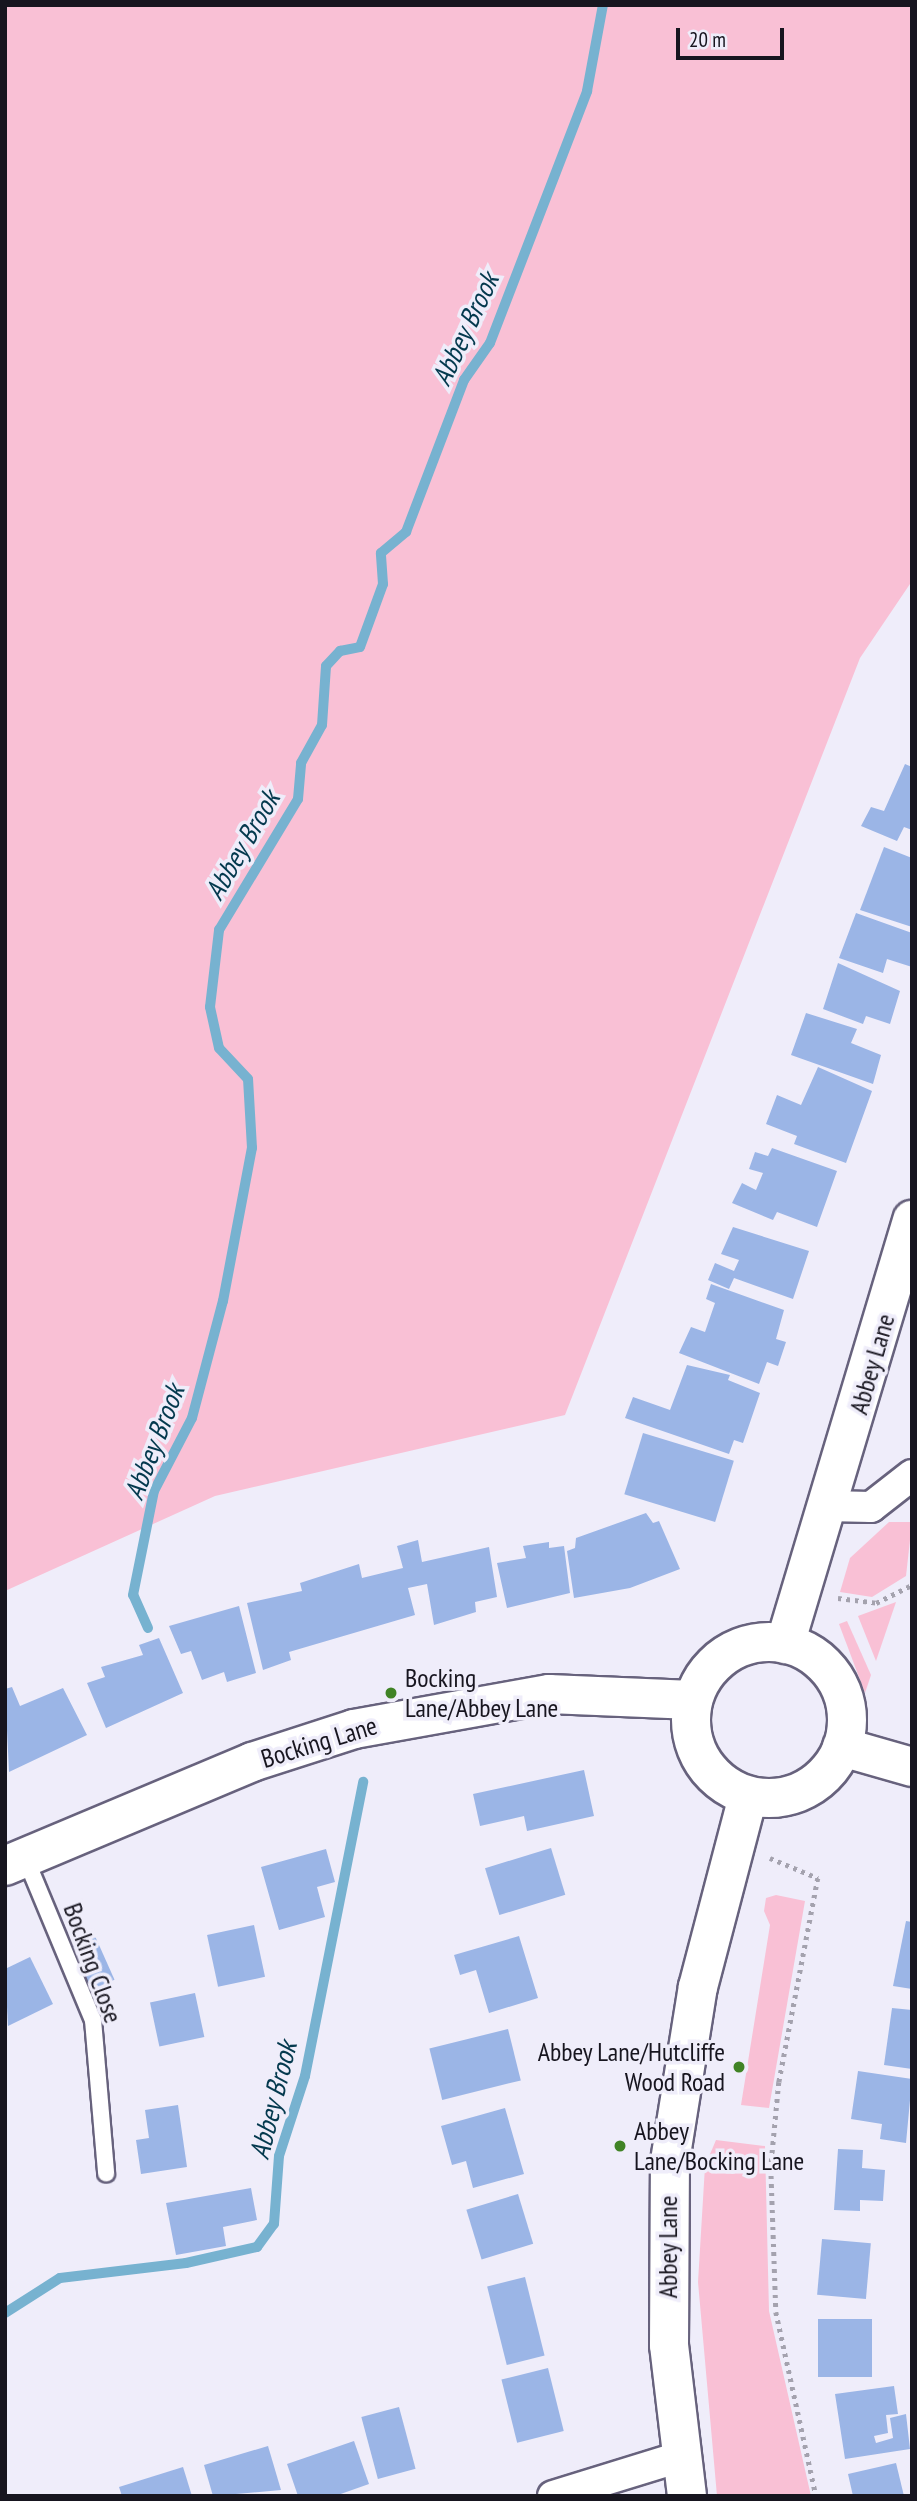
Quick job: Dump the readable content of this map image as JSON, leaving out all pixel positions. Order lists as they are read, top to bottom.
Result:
{
  "streets": {
    "main road": ["Abbey Lane", "Bocking Lane"],
    "lane": ["Bocking Close"]
  },
  "crossings": [
    ["Abbey Lane", "Bocking Lane"],
    ["Bocking Lane", "Bocking Close"]
  ],
  "water": ["Abbey Brook"],
  "places": ["Bocking Lane/Abbey Lane", "Abbey Lane/Hutcliffe Wood Road", "Abbey Lane/Bocking Lane"],
  "scale_bar": "20 m"
}
